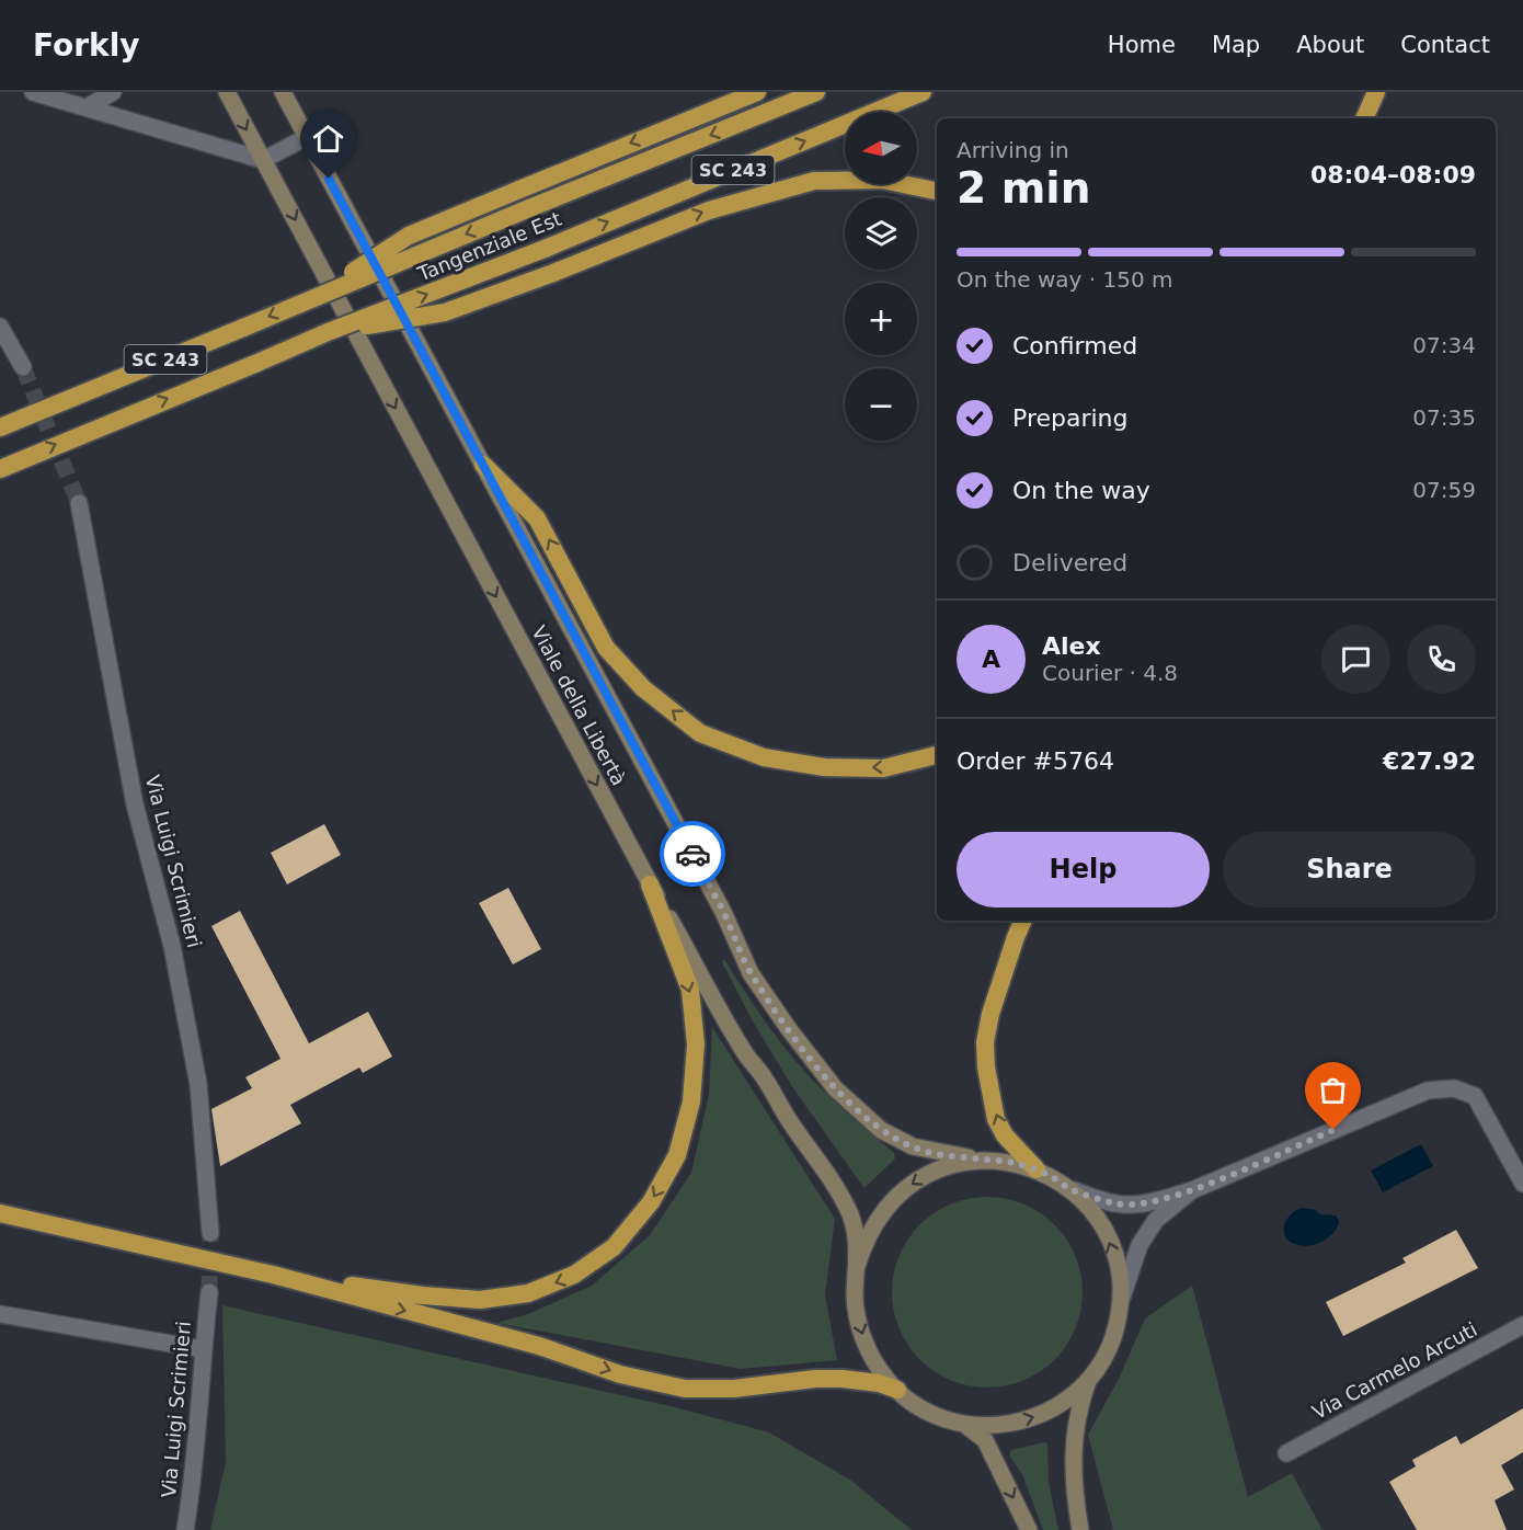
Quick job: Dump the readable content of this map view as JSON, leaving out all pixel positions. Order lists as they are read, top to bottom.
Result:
{
  "streets": {
    "highway": ["SC 243", "Tangenziale Est"],
    "main road": ["Viale della Libertà"],
    "street": ["Via Luigi Scrimieri", "Via Carmelo Arcuti"]
  },
  "north": "left",
  "page": {
    "header": "Forkly",
    "nav": [
      "Home",
      "Map",
      "About",
      "Contact"
    ],
    "map_buttons": ["+", "−"],
    "heading": ["2 min", "Arriving in", "08:04–08:09"],
    "panel": [
      "Alex",
      "Courier · 4.8",
      "Order #5764",
      "€27.92"
    ],
    "bar": "On the way · 150 m",
    "list": [
      ["Confirmed", "07:34"],
      ["Preparing", "07:35"],
      ["On the way", "07:59"],
      "Delivered"
    ],
    "round": "A",
    "buttons": ["Help", "Share"]
  }
}
